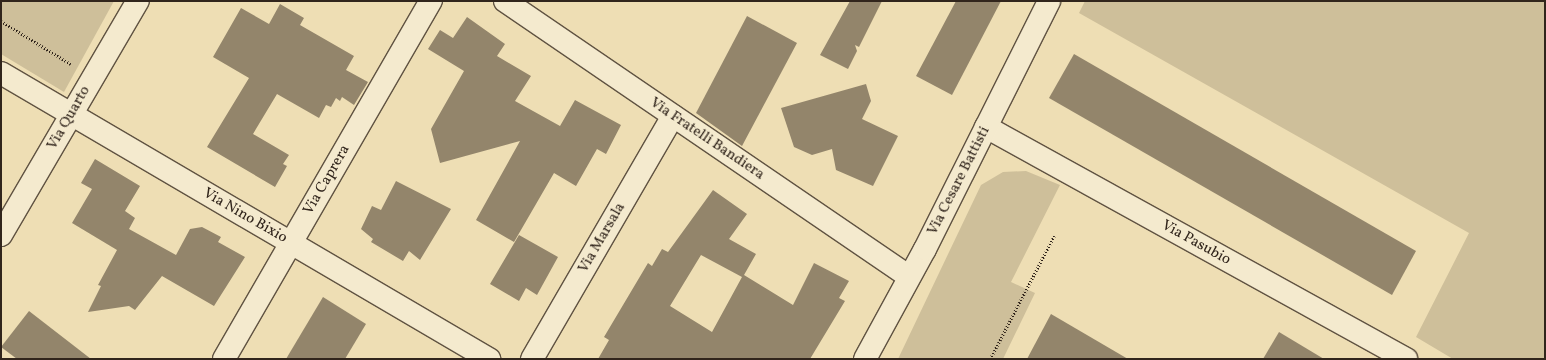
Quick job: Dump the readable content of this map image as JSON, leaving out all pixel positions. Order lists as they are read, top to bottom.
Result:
{
  "streets": {
    "street": [
      "Via Quarto",
      "Via Fratelli Bandiera",
      "Via Caprera",
      "Via Cesare Battisti",
      "Via Nino Bixio",
      "Via Marsala",
      "Via Pasubio"
    ]
  },
  "crossings": [
    ["Via Quarto", "Via Nino Bixio"],
    ["Via Fratelli Bandiera", "Via Cesare Battisti"],
    ["Via Fratelli Bandiera", "Via Marsala"],
    ["Via Caprera", "Via Nino Bixio"],
    ["Via Cesare Battisti", "Via Pasubio"]
  ]
}
